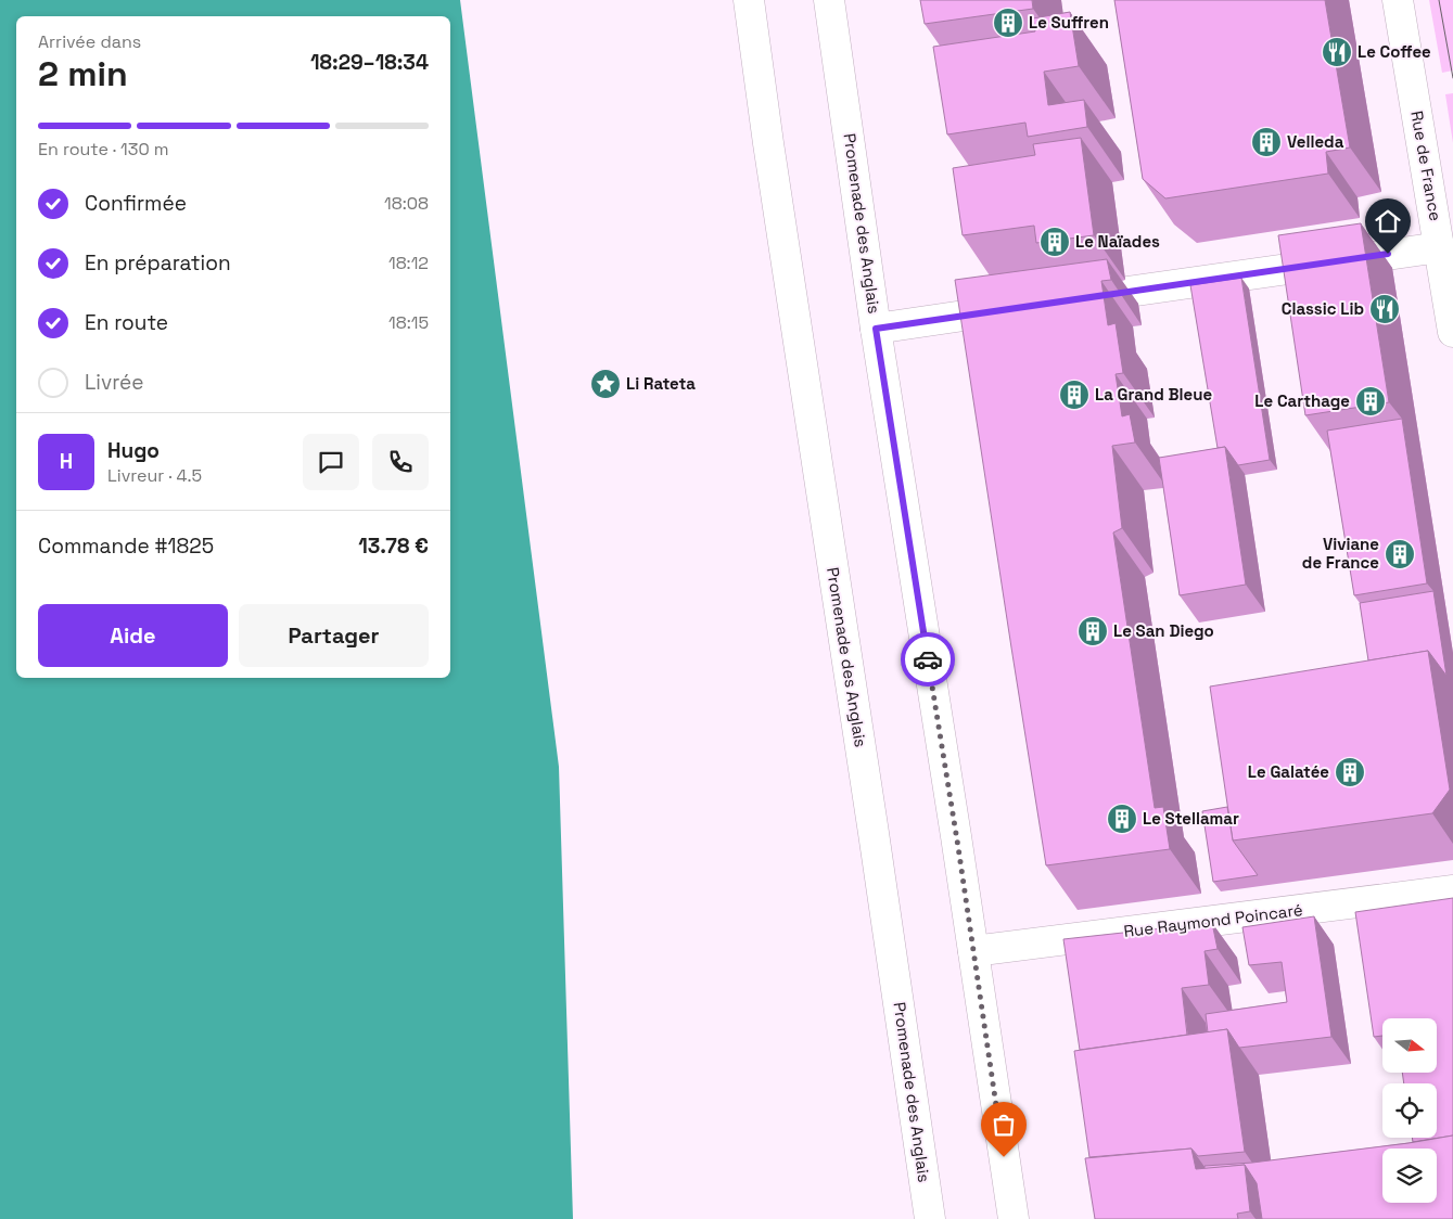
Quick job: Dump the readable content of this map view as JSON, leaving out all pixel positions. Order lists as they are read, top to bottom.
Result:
{
  "streets": {
    "main road": ["Rue de France", "Promenade des Anglais", "Rue Raymond Poincaré"]
  },
  "crossings": [
    ["Promenade des Anglais", "Rue Raymond Poincaré"]
  ],
  "places": {
    "building": [
      "Le Suffren",
      "Velleda",
      "Le Naïades",
      "La Grand Bleue",
      "Le Carthage",
      "Viviane de France",
      "Le San Diego",
      "Le Galatée",
      "Le Stellamar"
    ],
    "restaurant": ["Le Coffee", "Classic Lib"],
    "place": ["Li Rateta"]
  },
  "north": "right",
  "page": {
    "heading": ["2 min", "Arrivée dans", "18:29–18:34"],
    "panel": [
      "Hugo",
      "Livreur · 4.5",
      "Commande #1825",
      "13.78 €"
    ],
    "bar": "En route · 130 m",
    "list": [
      ["Confirmée", "18:08"],
      ["En préparation", "18:12"],
      ["En route", "18:15"],
      "Livrée"
    ],
    "round": "H",
    "buttons": ["Aide", "Partager"]
  }
}
